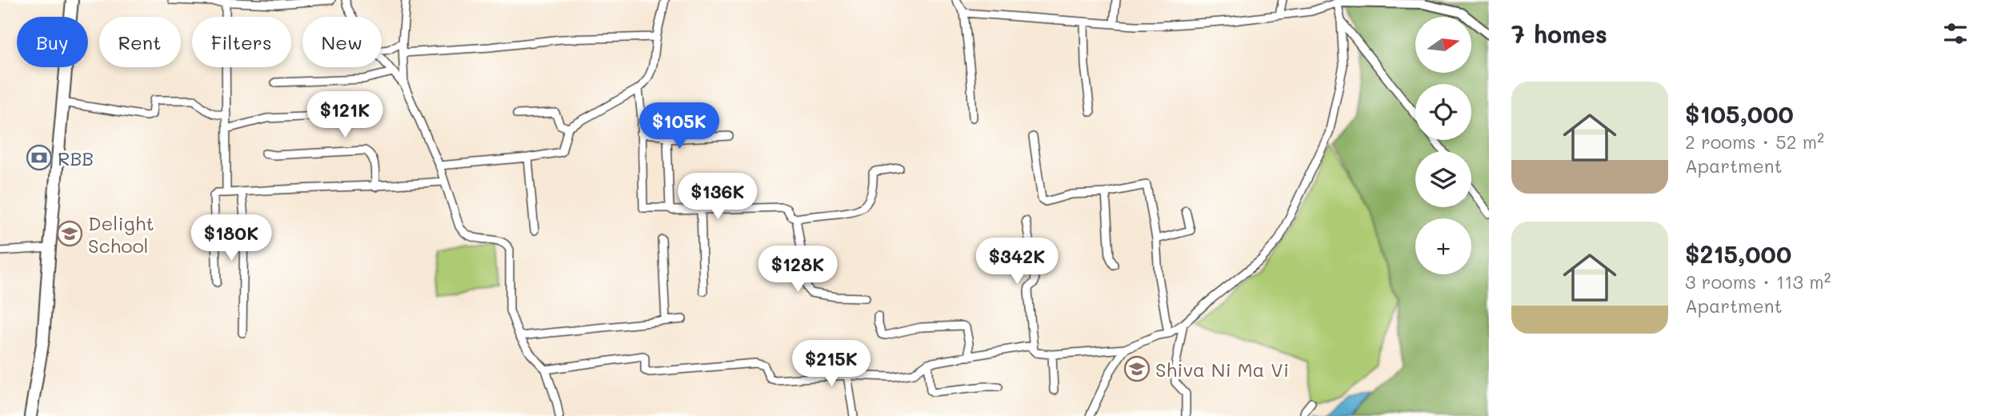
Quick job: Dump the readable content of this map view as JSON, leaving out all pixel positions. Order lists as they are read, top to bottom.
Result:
{
  "places": {
    "bank": ["RBB"],
    "school or university": ["Delight School", "Shiva Ni Ma Vi"]
  },
  "north": "right",
  "page": {
    "heading": "7 homes",
    "map_buttons": "+",
    "chip": [
      "Buy",
      "Rent",
      "Filters",
      "New"
    ],
    "list": [
      {
        "name": "$105,000",
        "note": "2 rooms · 52 m² · Apartment"
      },
      {
        "name": "$215,000",
        "note": "3 rooms · 113 m² · Apartment"
      }
    ],
    "price": [
      "$121K",
      "$105K",
      "$136K",
      "$180K",
      "$342K",
      "$128K",
      "$215K"
    ]
  }
}
